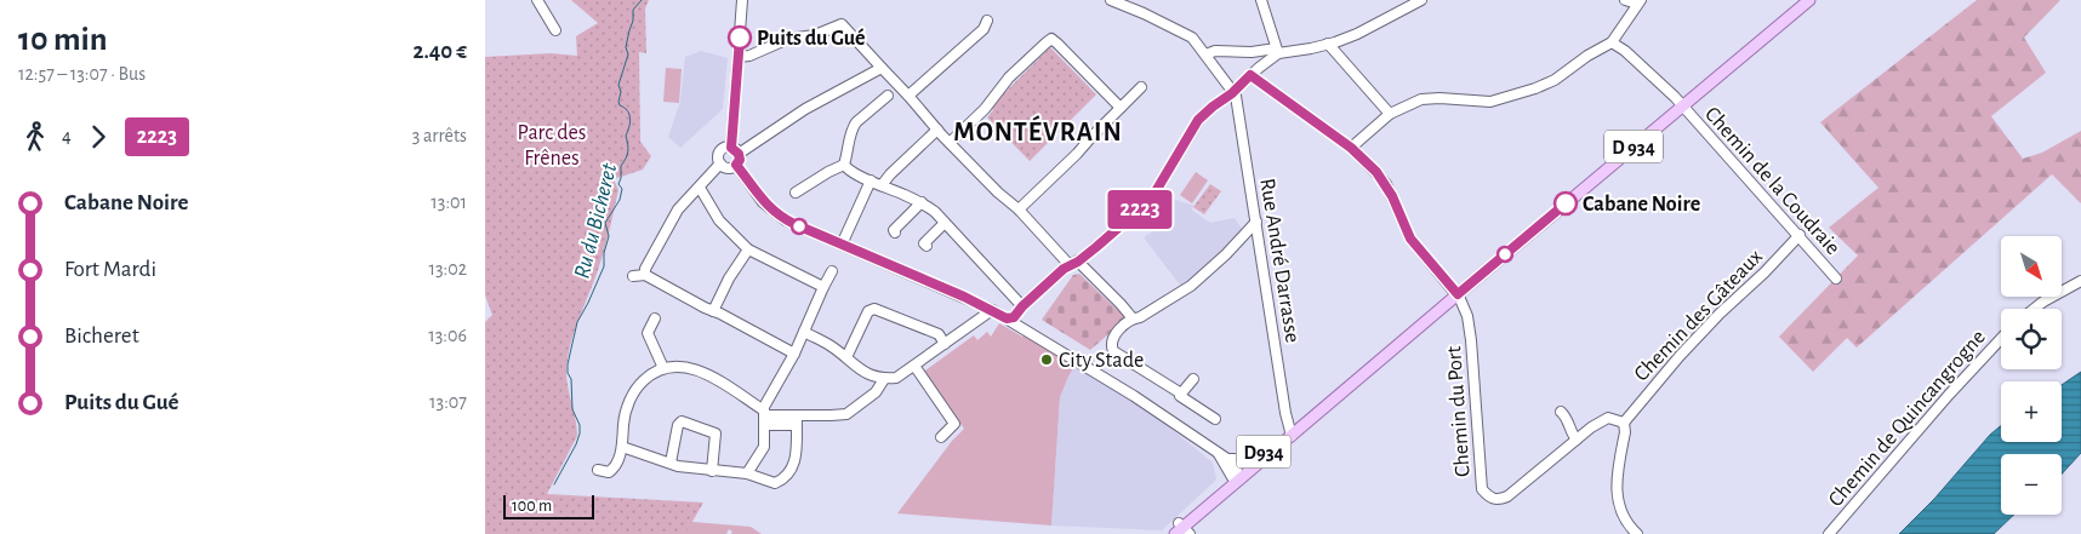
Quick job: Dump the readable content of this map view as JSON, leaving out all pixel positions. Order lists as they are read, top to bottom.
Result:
{
  "streets": {
    "main road": ["D 934", "D934"],
    "street": [
      "Chemin de la Coudraie",
      "Rue André Darrasse",
      "Chemin des Gâteaux",
      "Chemin du Port",
      "Chemin de Quincangrogne"
    ]
  },
  "crossings": [
    ["D 934", "Chemin de la Coudraie"],
    ["D 934", "Rue André Darrasse"],
    ["D 934", "Chemin du Port"],
    ["D 934", "D934"],
    ["Chemin de la Coudraie", "Chemin des Gâteaux"],
    ["Rue André Darrasse", "D934"],
    ["Chemin des Gâteaux", "Chemin du Port"]
  ],
  "districts": ["MONTÉVRAIN"],
  "water": ["Ru du Bicheret"],
  "parks": ["Parc des Frênes"],
  "places": ["Puits du Gué", "Cabane Noire", "City Stade"],
  "lines": ["bus line 2223"],
  "scale_bar": "100 m",
  "north": "bottom right",
  "page": {
    "heading": ["10 min", "12:57 – 13:07 · Bus", "2.40 €"],
    "on_map": "2223",
    "legs": ["4", "2223", "3 arrêts"],
    "list": [
      {
        "name": "Cabane Noire",
        "value": "13:01"
      },
      {
        "name": "Fort Mardi",
        "value": "13:02"
      },
      {
        "name": "Bicheret",
        "value": "13:06"
      },
      {
        "name": "Puits du Gué",
        "value": "13:07"
      }
    ],
    "map_buttons": ["+", "−"],
    "scale": "100 m"
  }
}
